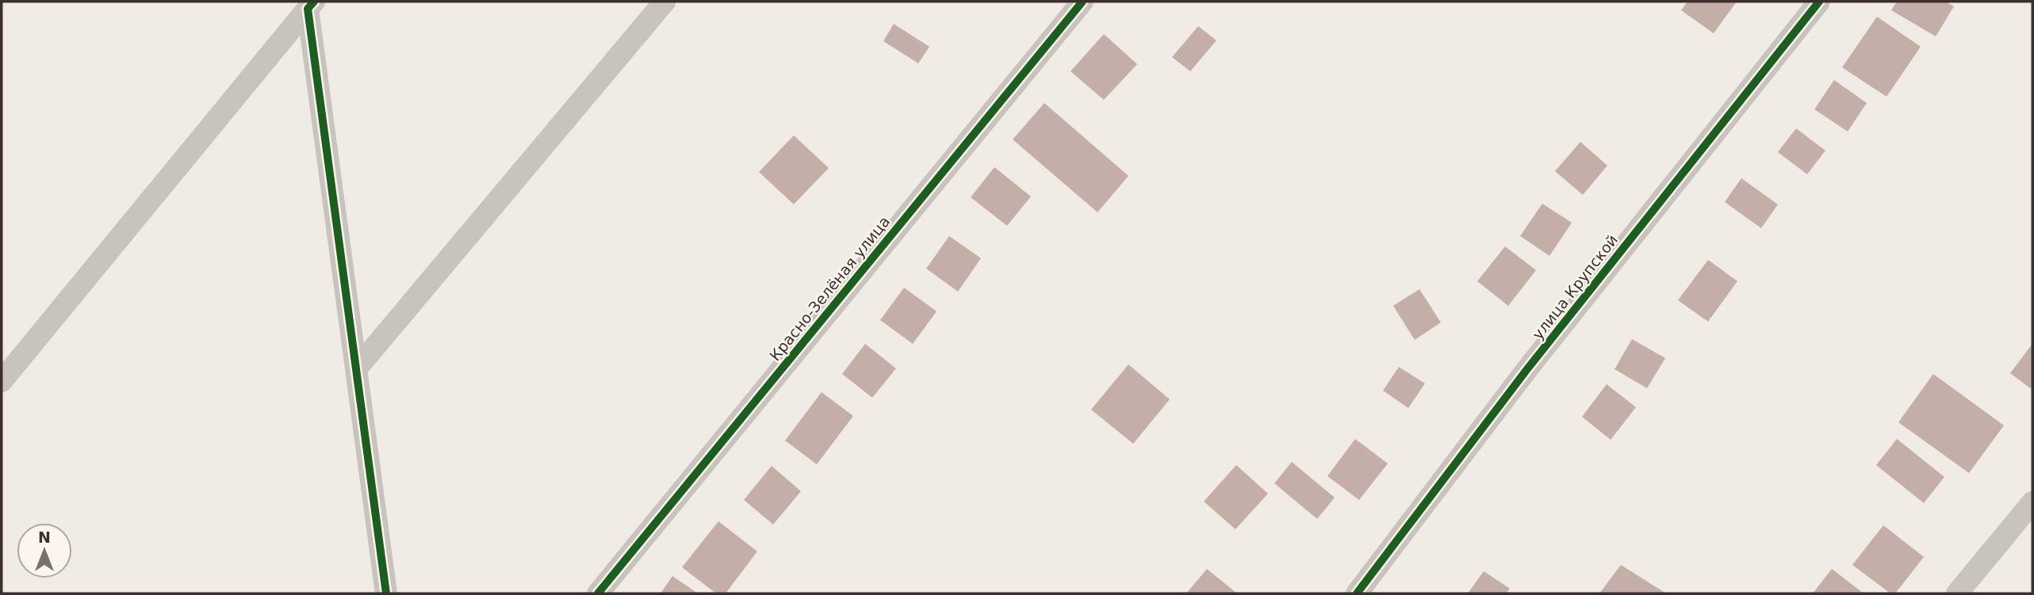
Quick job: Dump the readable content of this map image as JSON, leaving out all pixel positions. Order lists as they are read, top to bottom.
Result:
{
  "streets": {
    "street": ["улица Крупской", "Красно-Зелёная улица"]
  },
  "north": "top"
}
